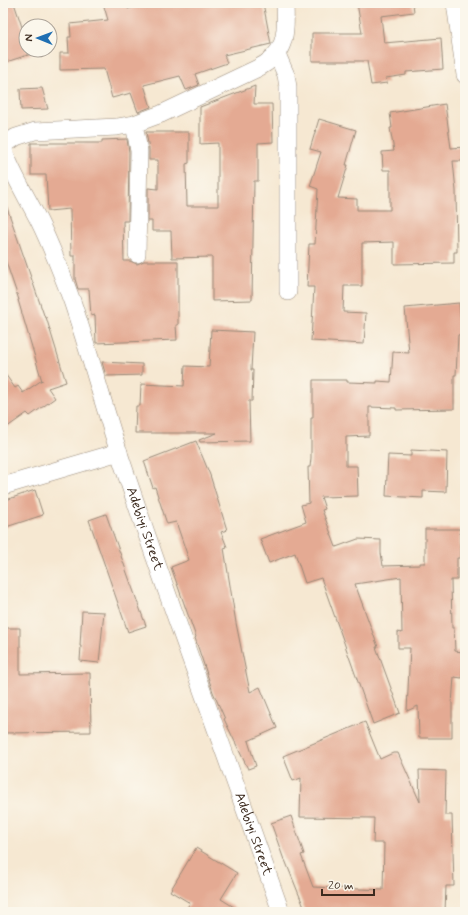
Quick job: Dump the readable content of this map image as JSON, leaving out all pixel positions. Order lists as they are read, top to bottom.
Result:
{
  "streets": {
    "street": ["Adebiyi Street"]
  },
  "scale_bar": "20 m",
  "north": "left"
}
